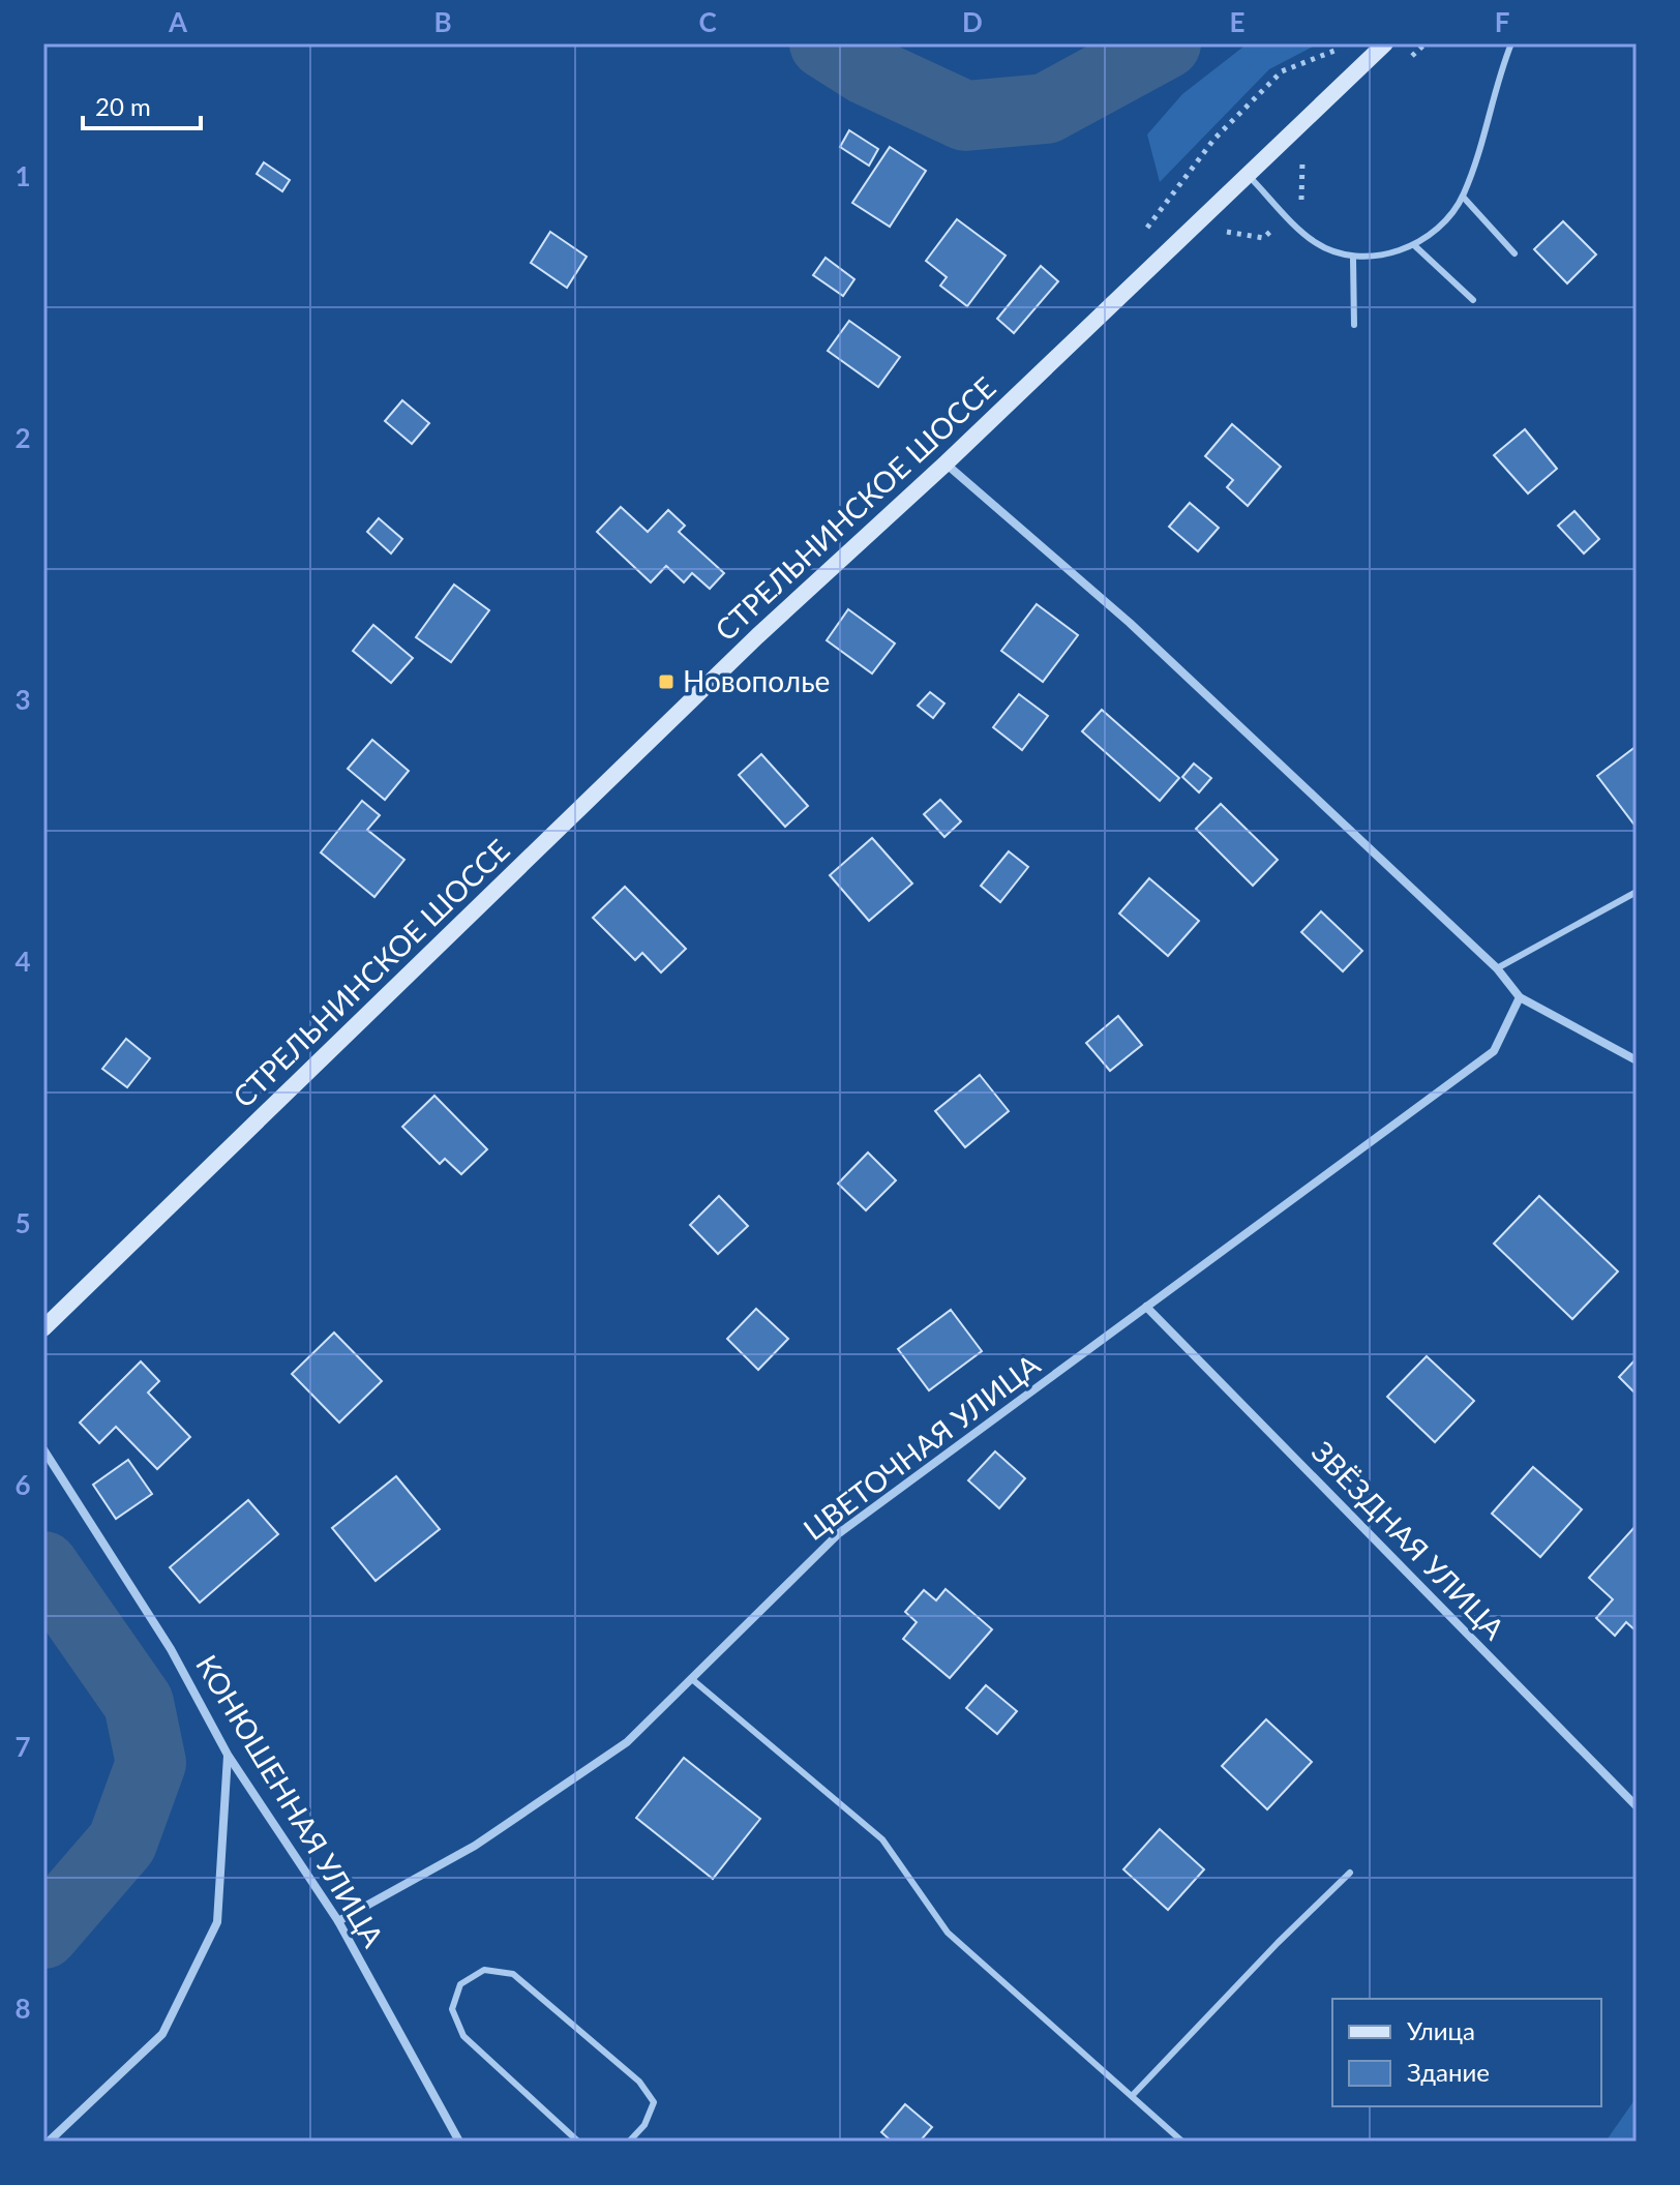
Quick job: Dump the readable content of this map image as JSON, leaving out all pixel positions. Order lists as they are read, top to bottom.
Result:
{
  "streets": {
    "main road": ["СТРЕЛЬНИНСКОЕ ШОССЕ"],
    "street": ["ЦВЕТОЧНАЯ УЛИЦА", "ЗВЁЗДНАЯ УЛИЦА", "КОНЮШЕННАЯ УЛИЦА"]
  },
  "crossings": [
    ["ЦВЕТОЧНАЯ УЛИЦА", "ЗВЁЗДНАЯ УЛИЦА"],
    ["ЦВЕТОЧНАЯ УЛИЦА", "КОНЮШЕННАЯ УЛИЦА"]
  ],
  "places": {
    "transit": ["Новополье"]
  },
  "legend": ["Улица", "Здание"],
  "scale_bar": "20 m",
  "grid": {
    "columns": [
      "A",
      "B",
      "C",
      "D",
      "E",
      "F"
    ],
    "rows": [
      "1",
      "2",
      "3",
      "4",
      "5",
      "6",
      "7",
      "8"
    ]
  }
}
